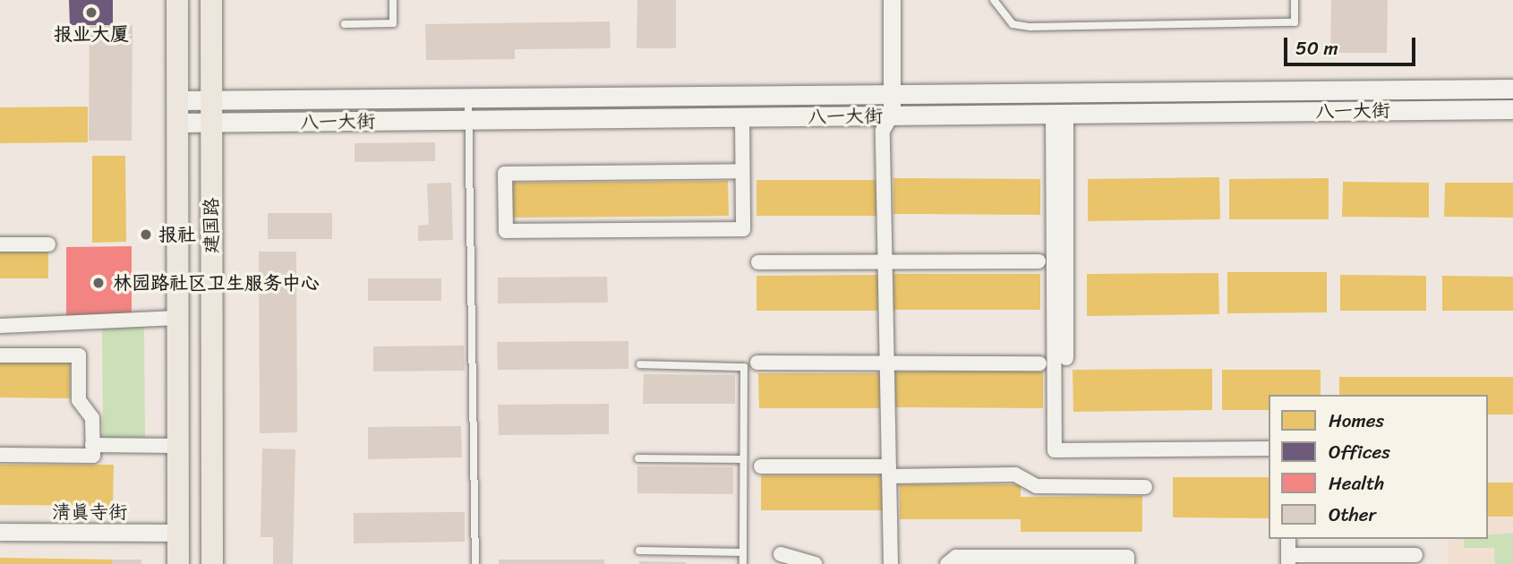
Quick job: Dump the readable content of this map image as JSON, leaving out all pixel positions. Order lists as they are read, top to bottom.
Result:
{
  "streets": {
    "main road": ["八一大街", "建国路"],
    "street": ["清真寺街"]
  },
  "crossings": [
    ["八一大街", "建国路"],
    ["建国路", "清真寺街"]
  ],
  "places": ["报业大厦", "报社", "林园路社区卫生服务中心"],
  "legend": [
    "Homes",
    "Offices",
    "Health",
    "Other"
  ],
  "scale_bar": "50 m"
}
